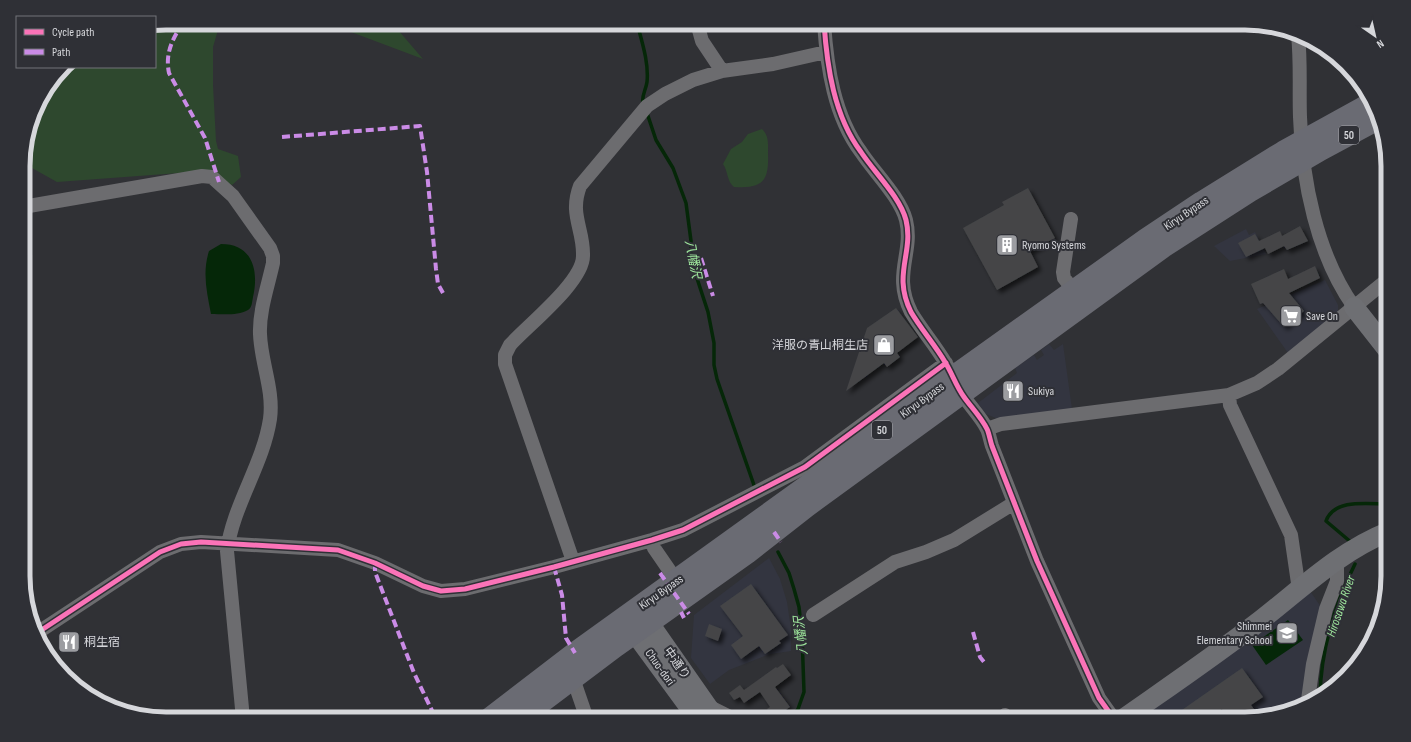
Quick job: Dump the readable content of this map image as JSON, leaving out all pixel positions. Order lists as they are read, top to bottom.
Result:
{
  "streets": {
    "highway": ["50", "Kiryu Bypass"],
    "street": ["中通り"]
  },
  "crossings": [
    ["Kiryu Bypass", "中通り"]
  ],
  "water": ["八幡沢", "Hirosawa River"],
  "places": {
    "building": ["Ryomo Systems"],
    "supermarket": ["Save On"],
    "shop": ["洋服の青山桐生店"],
    "restaurant": ["Sukiya", "桐生宿"],
    "school or university": ["Shimmei Elementary School"]
  },
  "legend": ["Cycle path", "Path"],
  "north": "bottom right"
}
